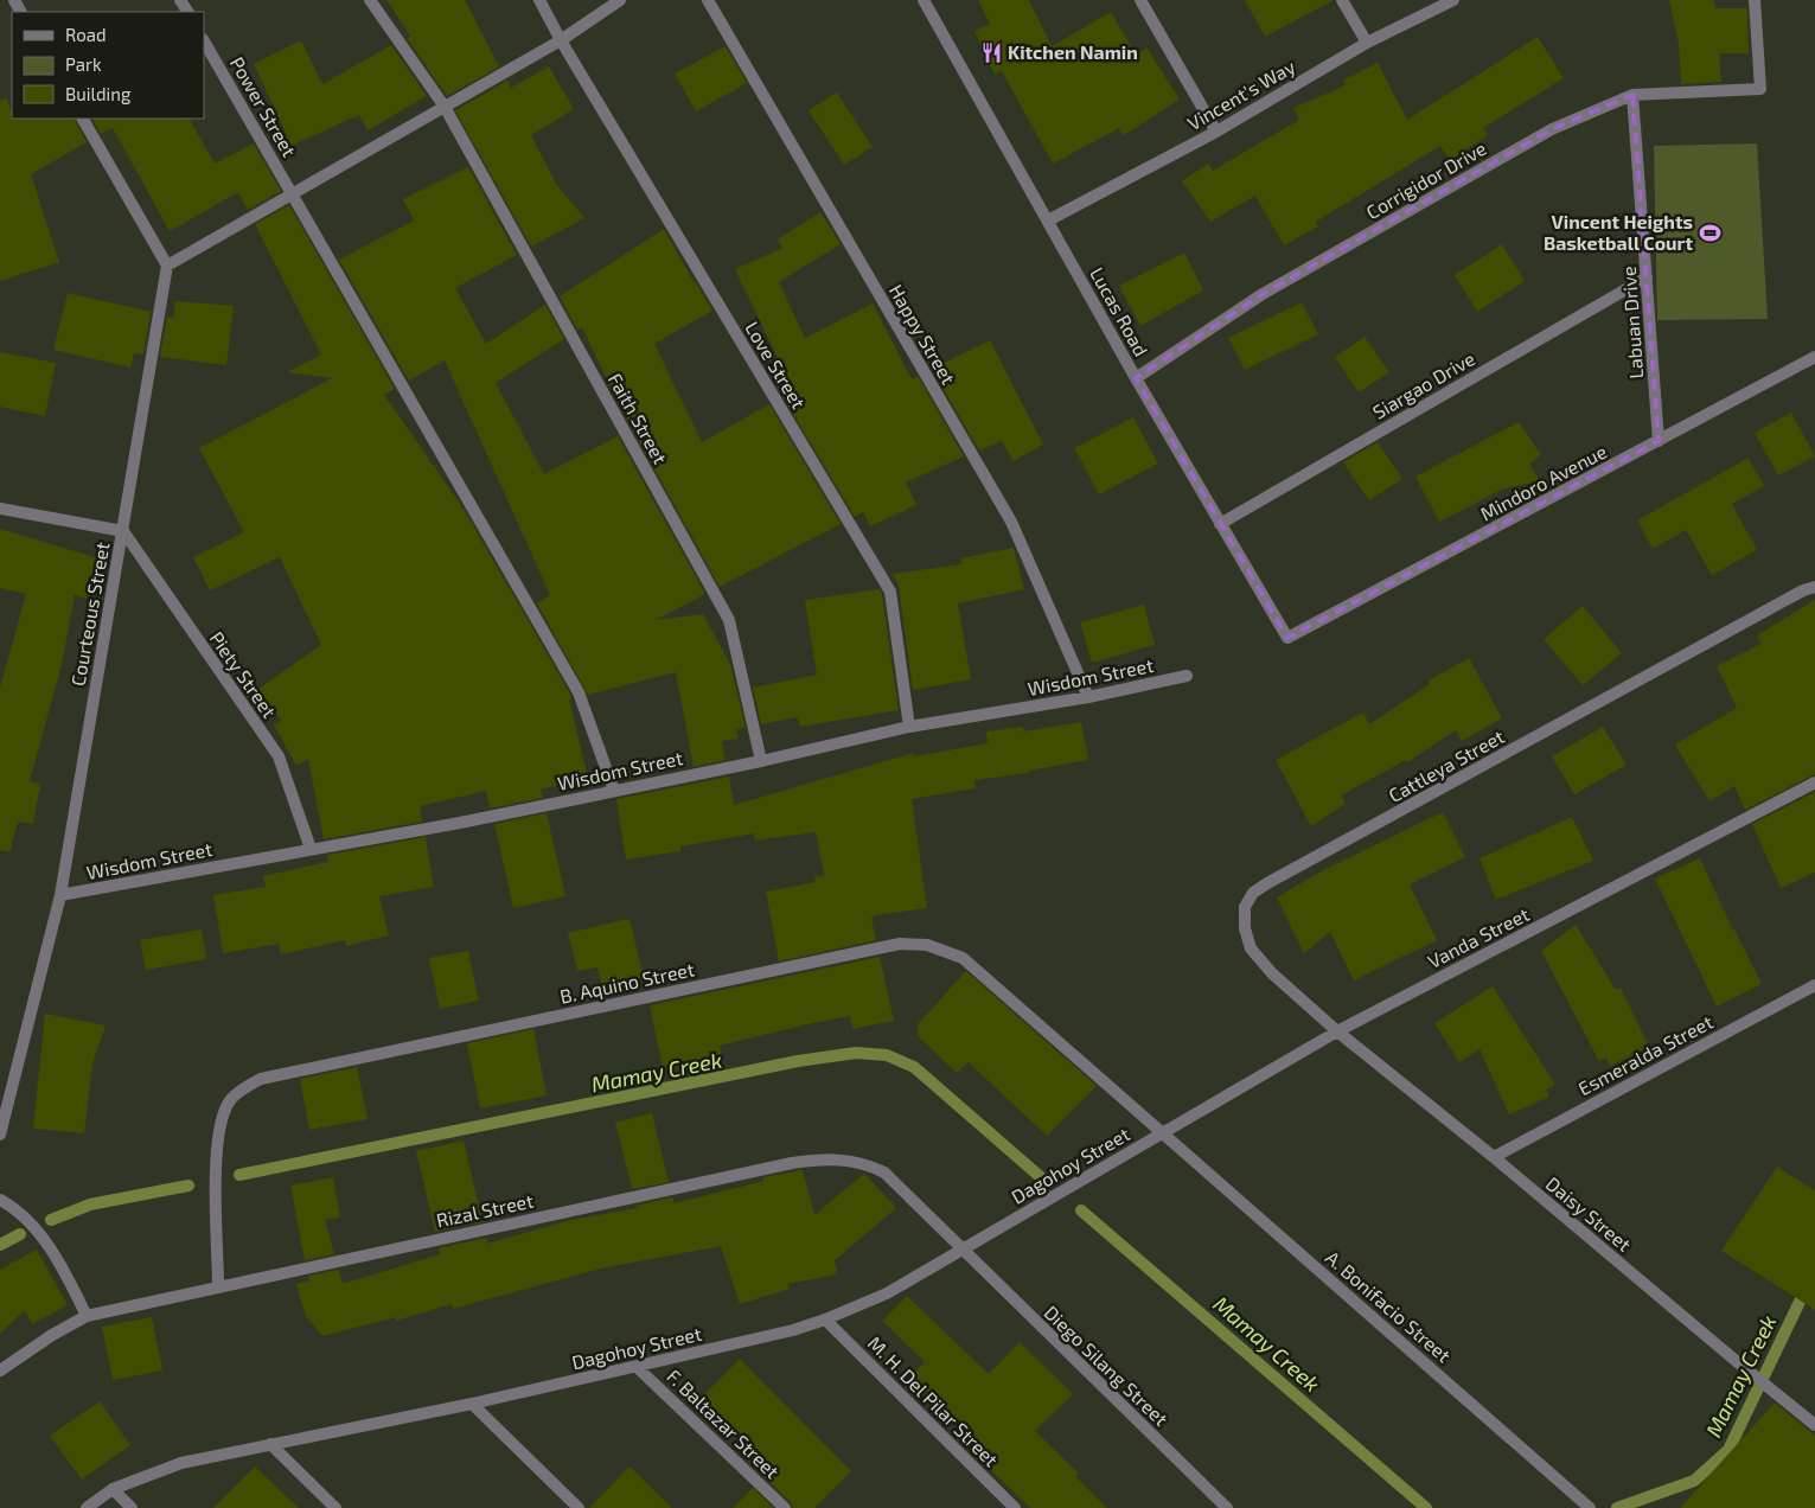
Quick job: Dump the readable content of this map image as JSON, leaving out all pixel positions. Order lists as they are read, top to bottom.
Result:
{
  "streets": {
    "street": [
      "Vincent's Way",
      "Power Street",
      "Corrigidor Drive",
      "Lucas Road",
      "Labuan Drive",
      "Happy Street",
      "Love Street",
      "Siargao Drive",
      "Faith Street",
      "Mindoro Avenue",
      "Courteous Street",
      "Piety Street",
      "Wisdom Street",
      "Cattleya Street",
      "Vanda Street",
      "B. Aquino Street",
      "Esmeralda Street",
      "Dagohoy Street",
      "Rizal Street",
      "Daisy Street",
      "A. Bonifacio Street",
      "Diego Silang Street",
      "M. H. Del Pilar Street",
      "F. Baltazar Street"
    ]
  },
  "crossings": [
    ["Vincent's Way", "Lucas Road"],
    ["Corrigidor Drive", "Lucas Road"],
    ["Corrigidor Drive", "Labuan Drive"],
    ["Lucas Road", "Siargao Drive"],
    ["Lucas Road", "Mindoro Avenue"],
    ["Labuan Drive", "Siargao Drive"],
    ["Labuan Drive", "Mindoro Avenue"],
    ["Happy Street", "Wisdom Street"],
    ["Love Street", "Wisdom Street"],
    ["Faith Street", "Wisdom Street"],
    ["Courteous Street", "Piety Street"],
    ["Courteous Street", "Wisdom Street"],
    ["Piety Street", "Wisdom Street"],
    ["Cattleya Street", "Vanda Street"],
    ["Cattleya Street", "Daisy Street"],
    ["Vanda Street", "B. Aquino Street"],
    ["Vanda Street", "Dagohoy Street"],
    ["Vanda Street", "Daisy Street"],
    ["Vanda Street", "A. Bonifacio Street"],
    ["B. Aquino Street", "Dagohoy Street"],
    ["B. Aquino Street", "Rizal Street"],
    ["B. Aquino Street", "A. Bonifacio Street"],
    ["Esmeralda Street", "Daisy Street"],
    ["Dagohoy Street", "Rizal Street"],
    ["Dagohoy Street", "A. Bonifacio Street"],
    ["Dagohoy Street", "Diego Silang Street"],
    ["Dagohoy Street", "M. H. Del Pilar Street"],
    ["Dagohoy Street", "F. Baltazar Street"],
    ["Rizal Street", "Diego Silang Street"]
  ],
  "water": ["Mamay Creek"],
  "places": {
    "restaurant": ["Kitchen Namin"],
    "sports": ["Vincent Heights Basketball Court"]
  },
  "legend": ["Road", "Park", "Building"]
}
